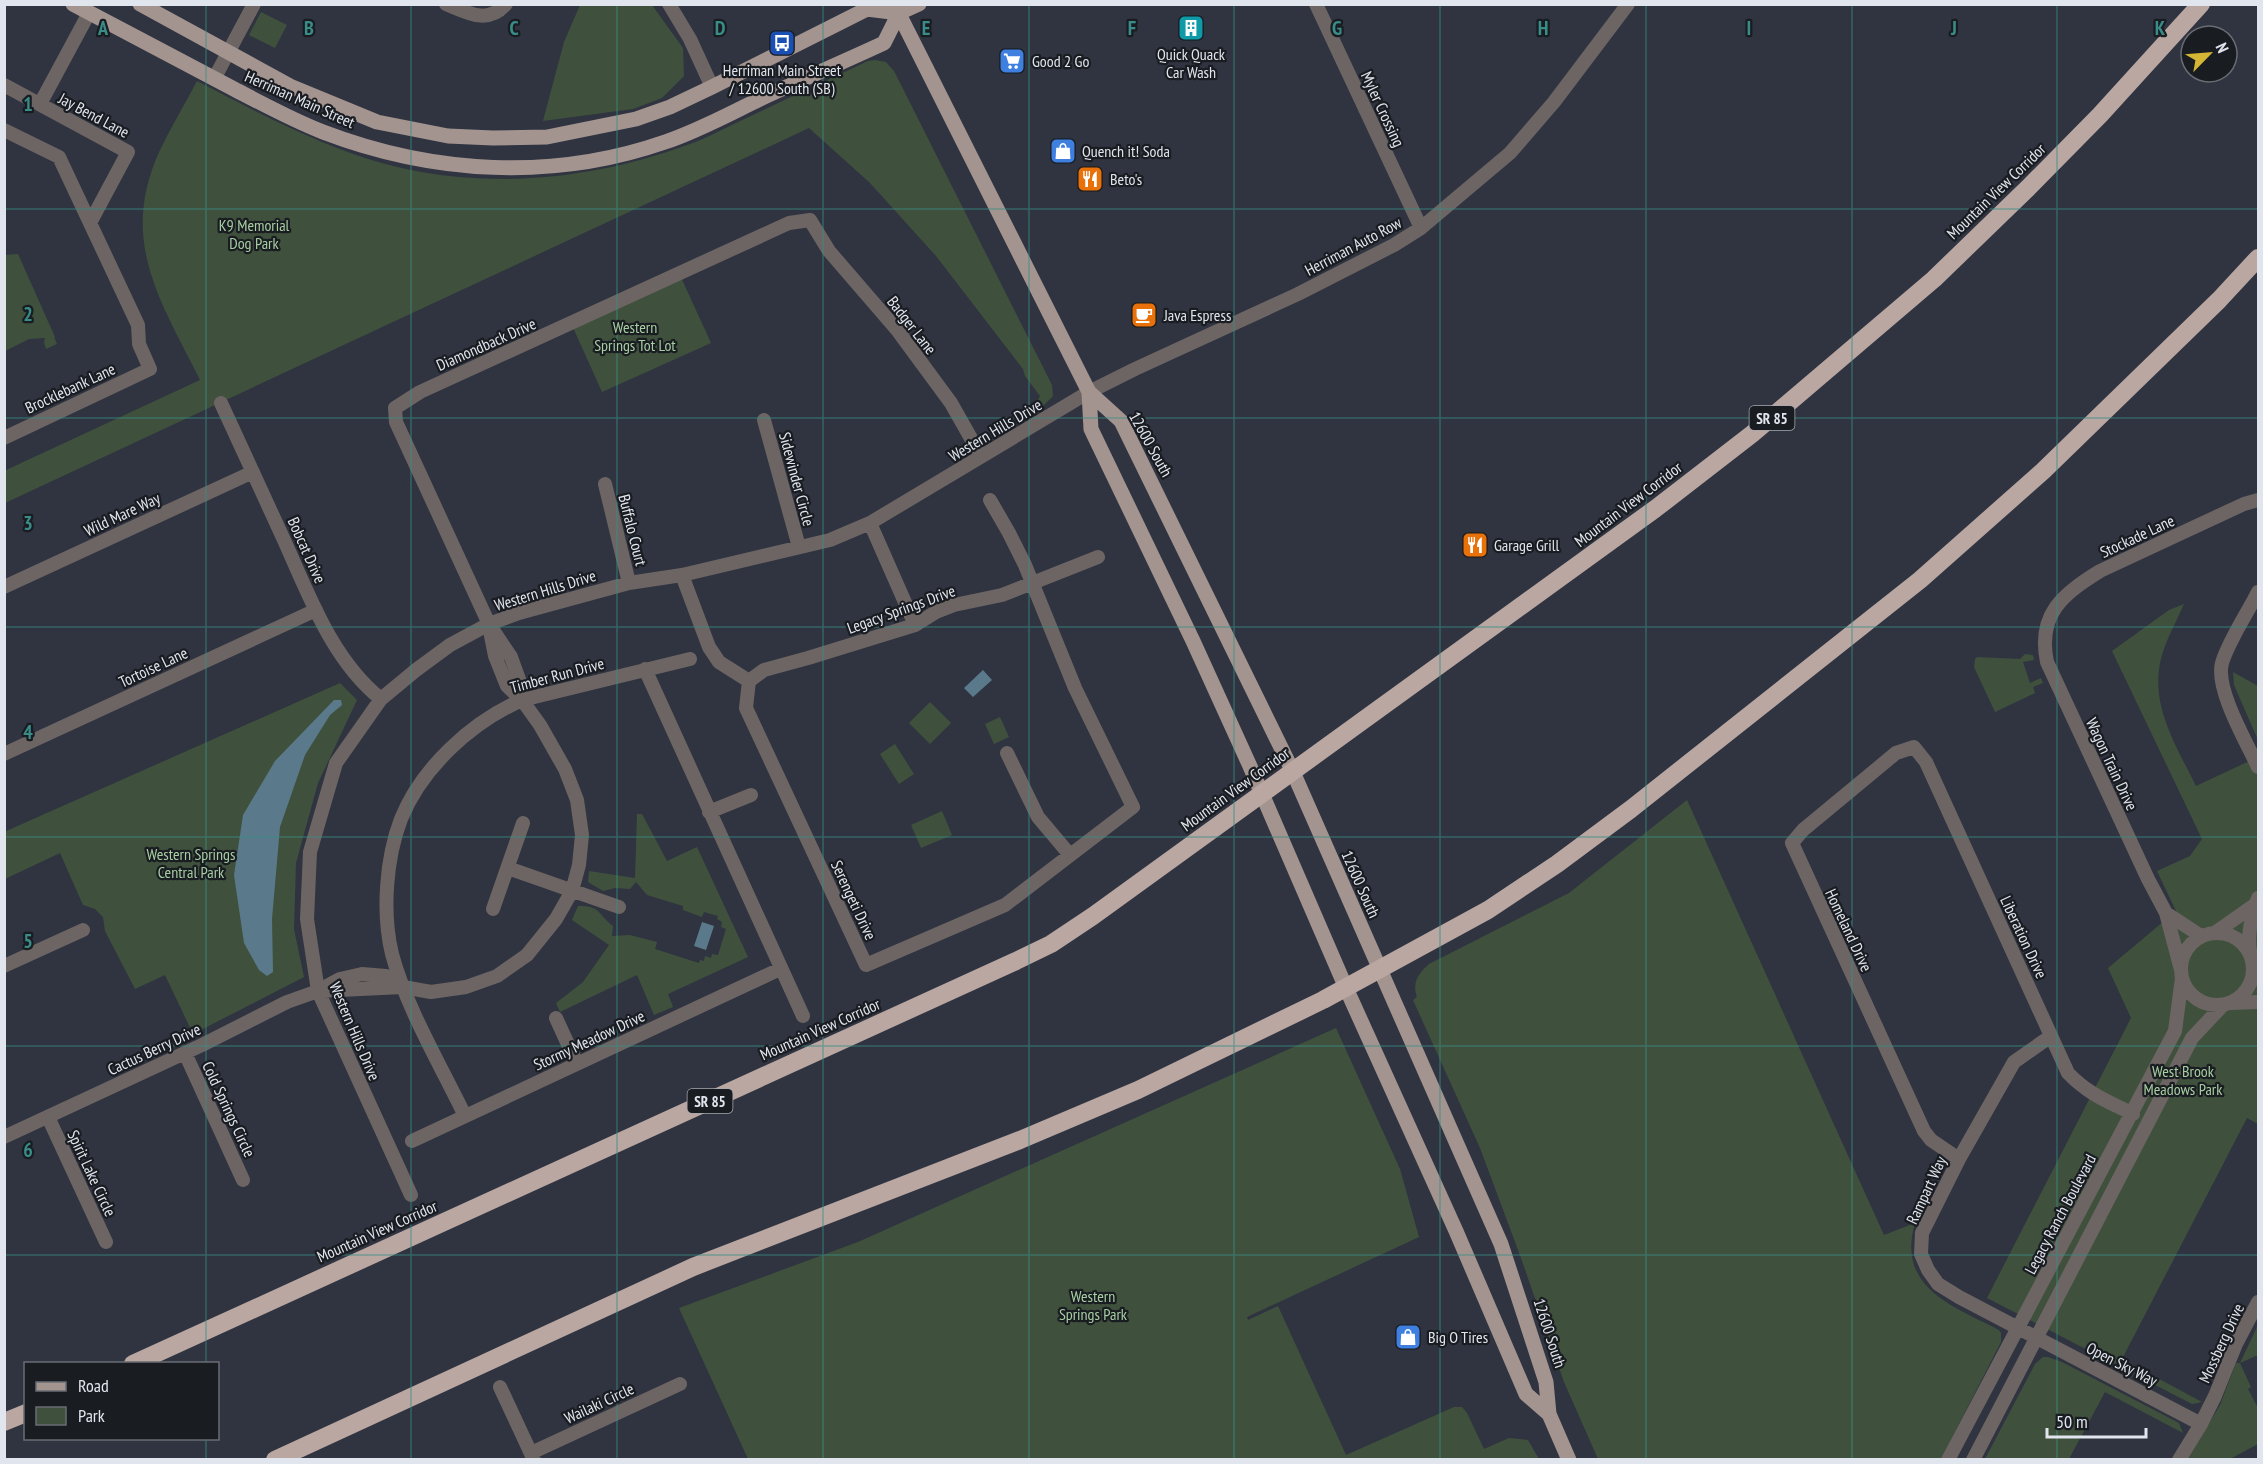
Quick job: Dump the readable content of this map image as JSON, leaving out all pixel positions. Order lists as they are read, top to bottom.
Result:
{
  "streets": {
    "highway": ["Mountain View Corridor", "SR 85"],
    "main road": ["Herriman Main Street", "12600 South"],
    "street": [
      "Myler Crossing",
      "Jay Bend Lane",
      "Herriman Auto Row",
      "Badger Lane",
      "Diamondback Drive",
      "Brocklebank Lane",
      "Western Hills Drive",
      "Sidewinder Circle",
      "Wild Mare Way",
      "Buffalo Court",
      "Stockade Lane",
      "Bobcat Drive",
      "Legacy Springs Drive",
      "Tortoise Lane",
      "Timber Run Drive",
      "Wagon Train Drive",
      "Serengeti Drive",
      "Homeland Drive",
      "Liberation Drive",
      "Stormy Meadow Drive",
      "Cactus Berry Drive",
      "Cold Springs Circle",
      "Spirit Lake Circle",
      "Rampart Way",
      "Legacy Ranch Boulevard",
      "Mossberg Drive",
      "Open Sky Way",
      "Wailaki Circle"
    ]
  },
  "crossings": [
    ["Herriman Main Street", "12600 South"],
    ["Myler Crossing", "Herriman Auto Row"],
    ["Jay Bend Lane", "Brocklebank Lane"],
    ["Mountain View Corridor", "12600 South"],
    ["Herriman Auto Row", "Western Hills Drive"],
    ["Herriman Auto Row", "12600 South"],
    ["Badger Lane", "Diamondback Drive"],
    ["Badger Lane", "Western Hills Drive"],
    ["Diamondback Drive", "Western Hills Drive"],
    ["Western Hills Drive", "12600 South"],
    ["Western Hills Drive", "Sidewinder Circle"],
    ["Western Hills Drive", "Buffalo Court"],
    ["Western Hills Drive", "Bobcat Drive"],
    ["Western Hills Drive", "Cactus Berry Drive"],
    ["Wild Mare Way", "Bobcat Drive"],
    ["Stockade Lane", "Wagon Train Drive"],
    ["Bobcat Drive", "Tortoise Lane"],
    ["Legacy Springs Drive", "Serengeti Drive"],
    ["Timber Run Drive", "Stormy Meadow Drive"],
    ["Timber Run Drive", "Cactus Berry Drive"],
    ["Wagon Train Drive", "Legacy Ranch Boulevard"],
    ["Homeland Drive", "Liberation Drive"],
    ["Homeland Drive", "Rampart Way"],
    ["Liberation Drive", "Rampart Way"],
    ["Liberation Drive", "Legacy Ranch Boulevard"],
    ["Cactus Berry Drive", "Cold Springs Circle"],
    ["Cactus Berry Drive", "Spirit Lake Circle"],
    ["Rampart Way", "Legacy Ranch Boulevard"],
    ["Rampart Way", "Open Sky Way"],
    ["Legacy Ranch Boulevard", "Open Sky Way"],
    ["Mossberg Drive", "Open Sky Way"]
  ],
  "parks": [
    "K9 Memorial Dog Park",
    "Western Springs Tot Lot",
    "Western Springs Central Park",
    "West Brook Meadows Park",
    "Western Springs Park"
  ],
  "places": {
    "building": ["Quick Quack Car Wash"],
    "bus stop": ["Herriman Main Street / 12600 South (SB)"],
    "supermarket": ["Good 2 Go"],
    "shop": ["Quench it! Soda", "Big O Tires"],
    "restaurant": ["Beto's", "Garage Grill"],
    "cafe": ["Java Espress"]
  },
  "legend": ["Road", "Park"],
  "scale_bar": "50 m",
  "north": "top right",
  "grid": {
    "columns": [
      "A",
      "B",
      "C",
      "D",
      "E",
      "F",
      "G",
      "H",
      "I",
      "J",
      "K"
    ],
    "rows": [
      "1",
      "2",
      "3",
      "4",
      "5",
      "6"
    ]
  }
}
